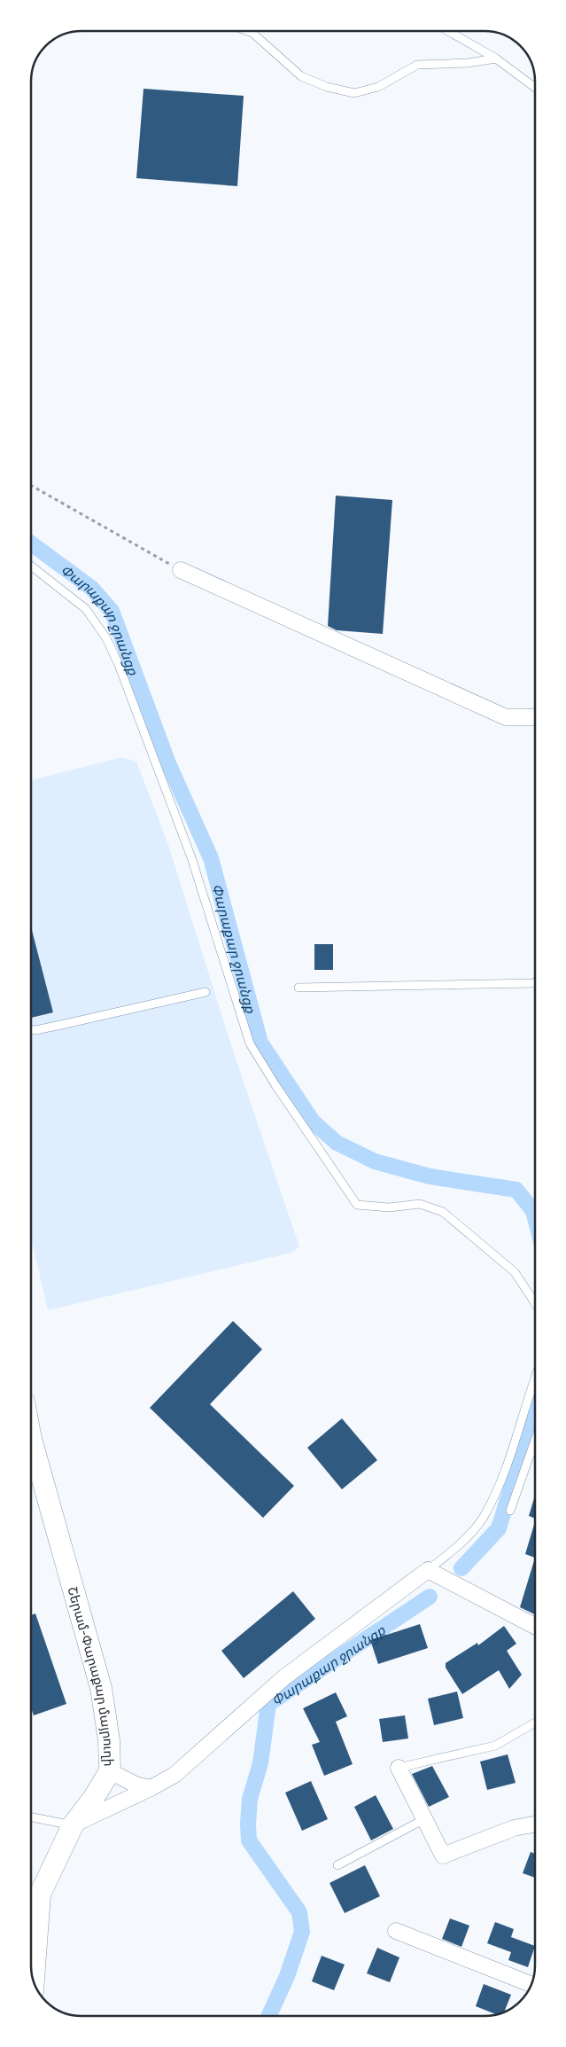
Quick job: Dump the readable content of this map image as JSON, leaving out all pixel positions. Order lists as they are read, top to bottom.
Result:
{
  "streets": {
    "street": ["Շերամ-Փարաքար մայրուղի"]
  },
  "water": ["Փարաքար ջրանցք"]
}
